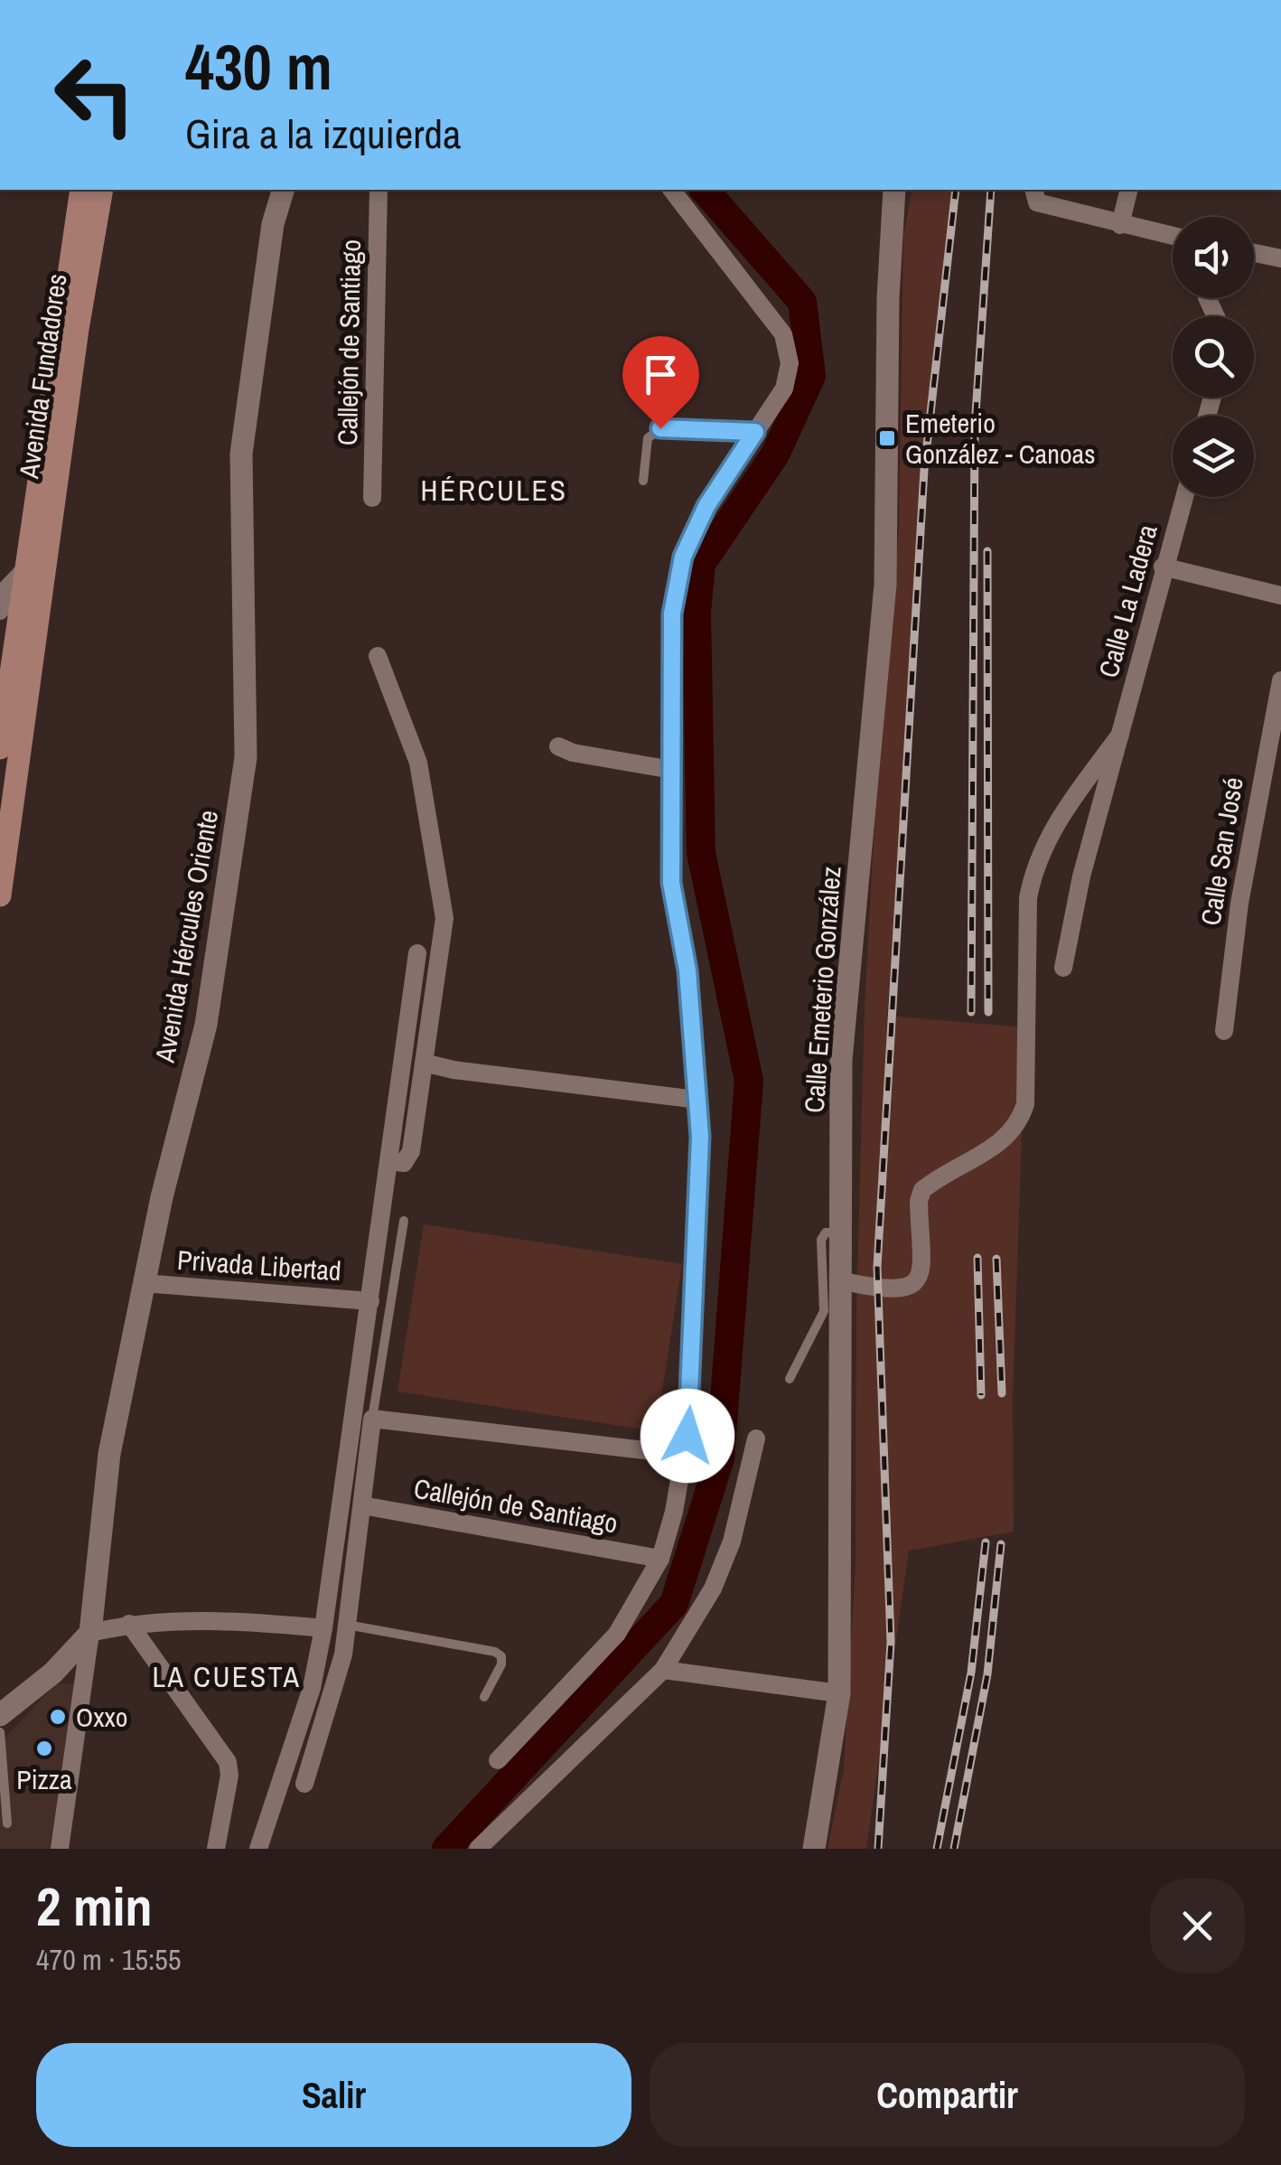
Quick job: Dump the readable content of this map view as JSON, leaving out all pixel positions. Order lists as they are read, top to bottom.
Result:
{
  "streets": {
    "main road": ["Avenida Fundadores"],
    "street": [
      "Callejón de Santiago",
      "Calle La Ladera",
      "Calle San José",
      "Avenida Hércules Oriente",
      "Calle Emeterio González",
      "Privada Libertad"
    ]
  },
  "crossings": [
    ["Calle La Ladera", "Calle Emeterio González"],
    ["Avenida Hércules Oriente", "Privada Libertad"]
  ],
  "districts": ["HÉRCULES", "LA CUESTA"],
  "places": {
    "transit": ["Emeterio González - Canoas"],
    "other": ["Oxxo", "Pizza"]
  },
  "page": {
    "turn": ["430 m", "Gira a la izquierda"],
    "heading": ["2 min", "470 m · 15:55"],
    "buttons": ["Salir", "Compartir"]
  }
}
